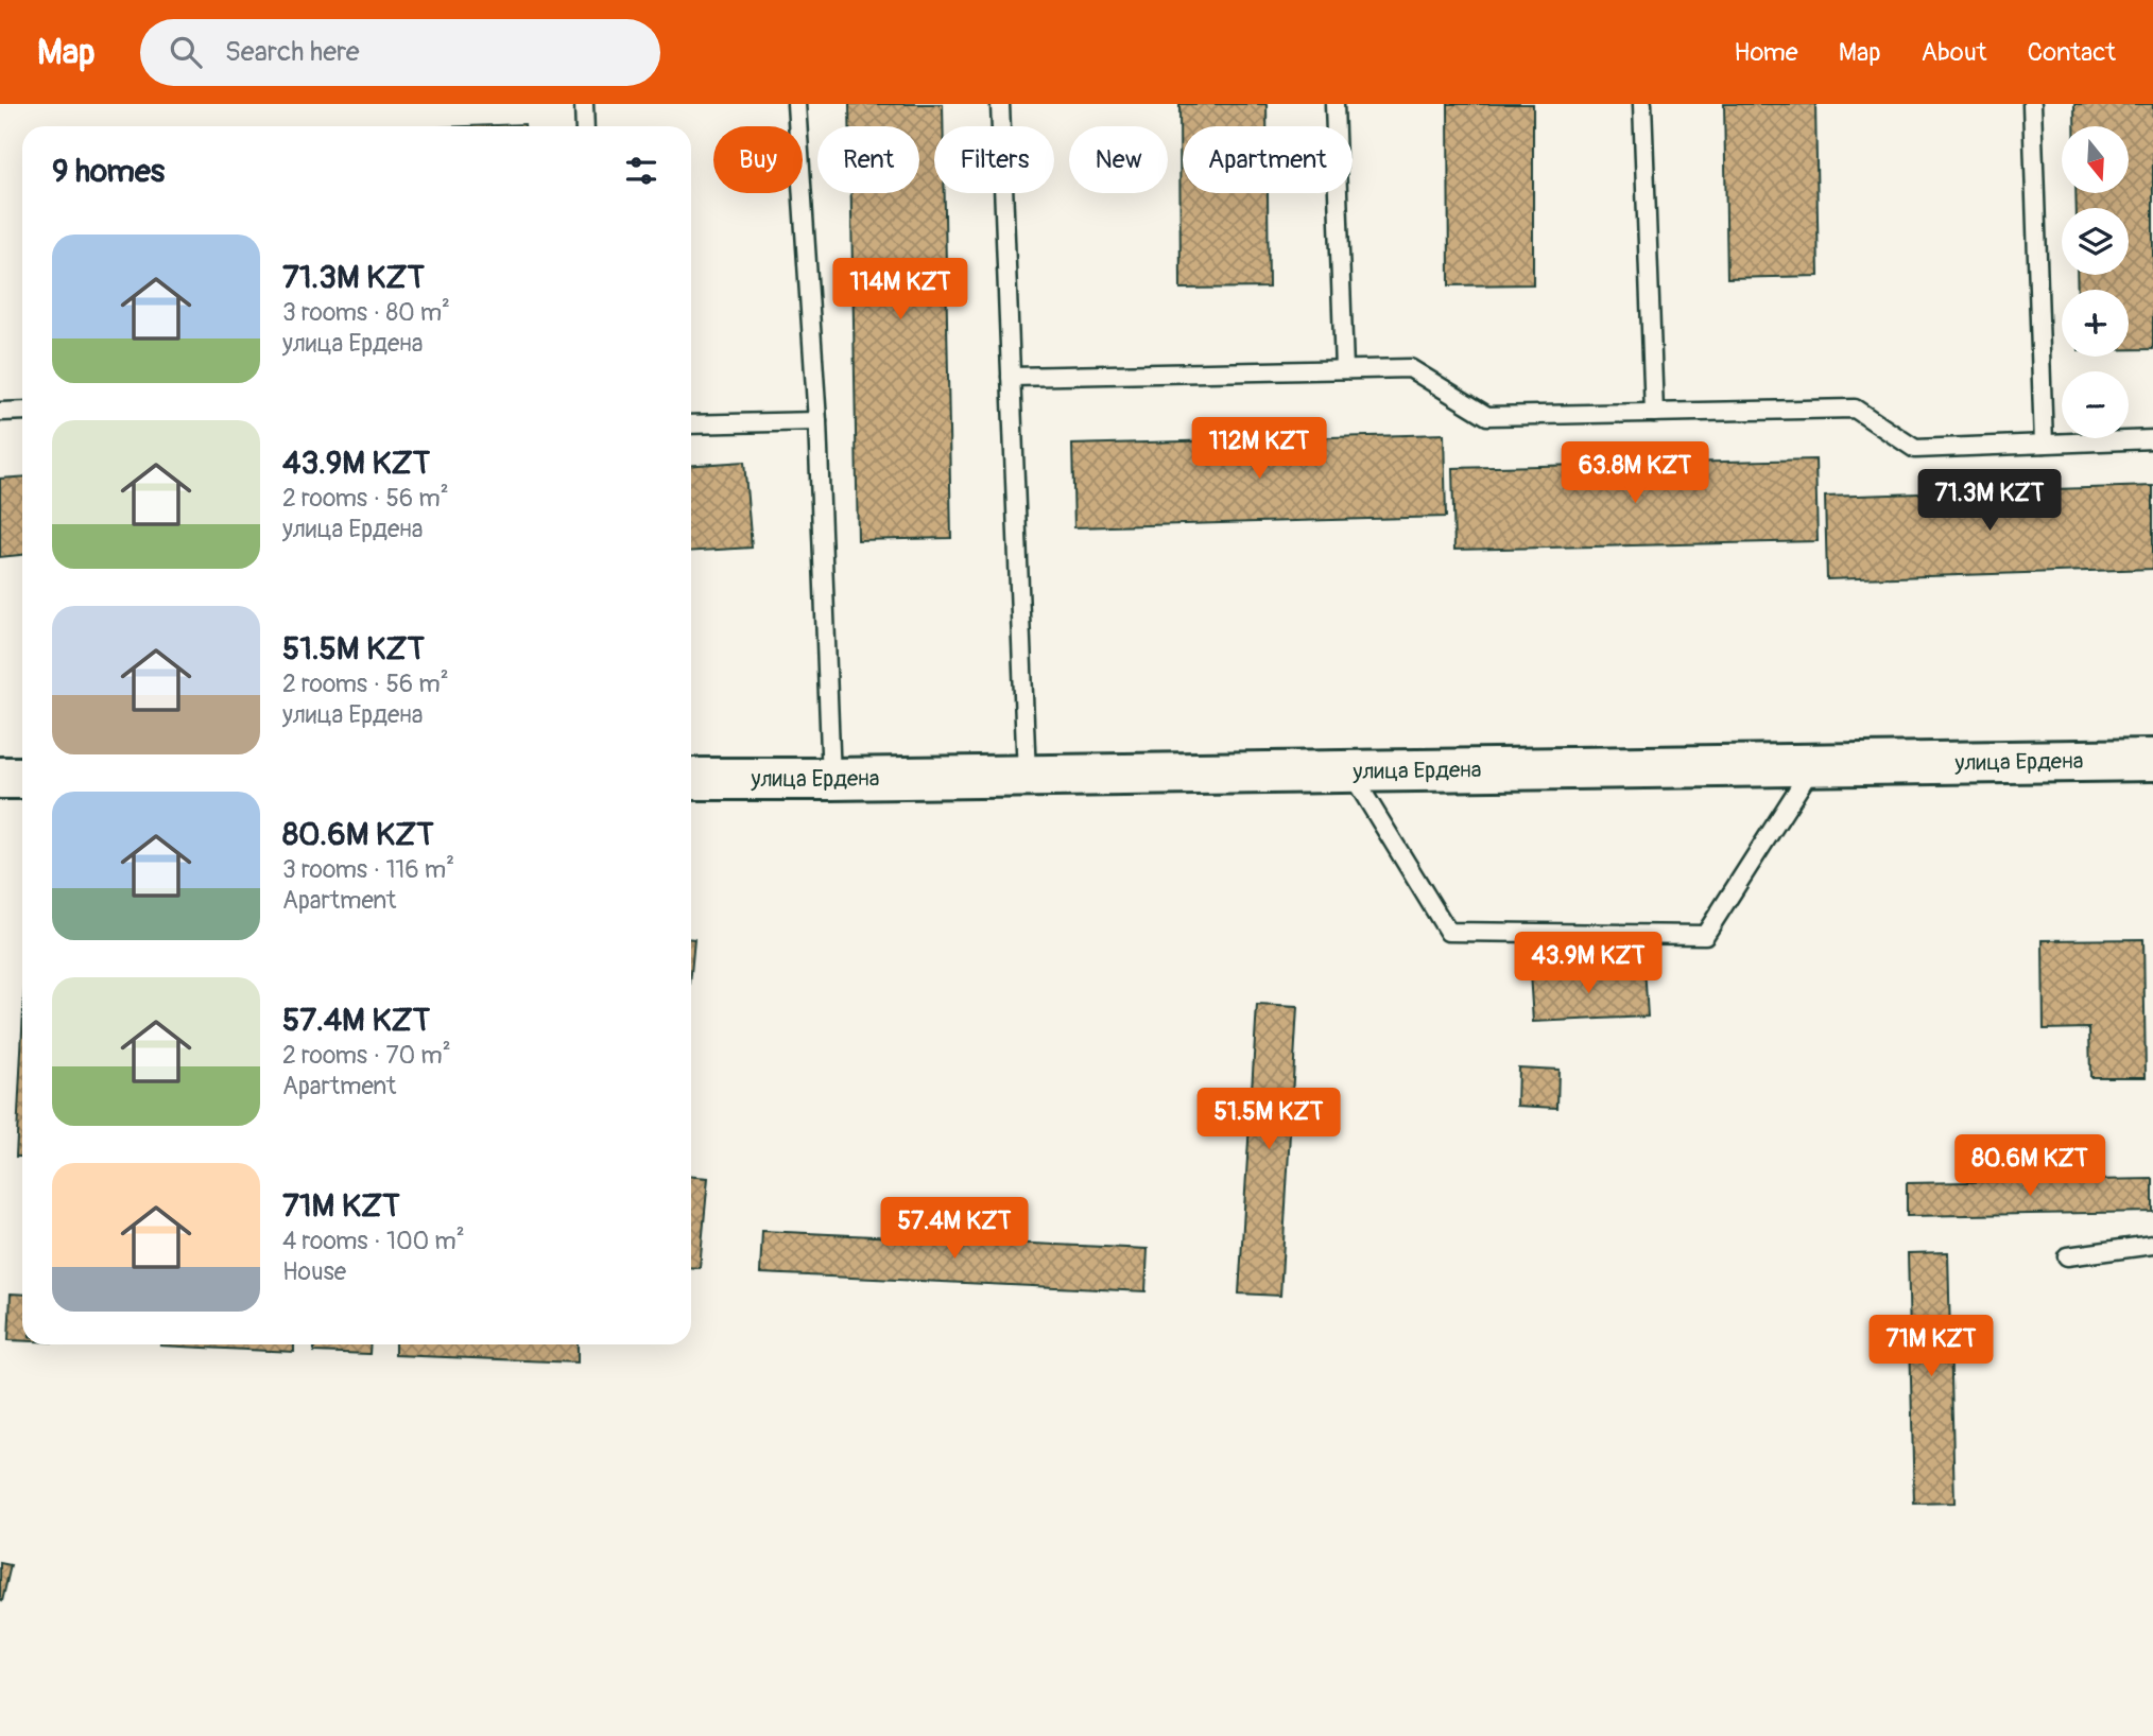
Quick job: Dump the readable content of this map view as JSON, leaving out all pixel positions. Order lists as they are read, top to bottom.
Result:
{
  "streets": {
    "street": ["улица Ердена"]
  },
  "north": "bottom",
  "page": {
    "header": "Map",
    "search": "Search here",
    "nav": [
      "Home",
      "Map",
      "About",
      "Contact"
    ],
    "map_buttons": ["+", "−"],
    "chip": [
      "Buy",
      "Rent",
      "Filters",
      "New",
      "Apartment"
    ],
    "heading": "9 homes",
    "list": [
      {
        "name": "71.3M KZT",
        "note": "3 rooms · 80 m² · улица Ердена"
      },
      {
        "name": "43.9M KZT",
        "note": "2 rooms · 56 m² · улица Ердена"
      },
      {
        "name": "51.5M KZT",
        "note": "2 rooms · 56 m² · улица Ердена"
      },
      {
        "name": "80.6M KZT",
        "note": "3 rooms · 116 m² · Apartment"
      },
      {
        "name": "57.4M KZT",
        "note": "2 rooms · 70 m² · Apartment"
      },
      {
        "name": "71M KZT",
        "note": "4 rooms · 100 m² · House"
      }
    ],
    "price": [
      "114M KZT",
      "112M KZT",
      "63.8M KZT",
      "71.3M KZT",
      "43.9M KZT",
      "51.5M KZT",
      "80.6M KZT",
      "57.4M KZT",
      "71M KZT"
    ]
  }
}
